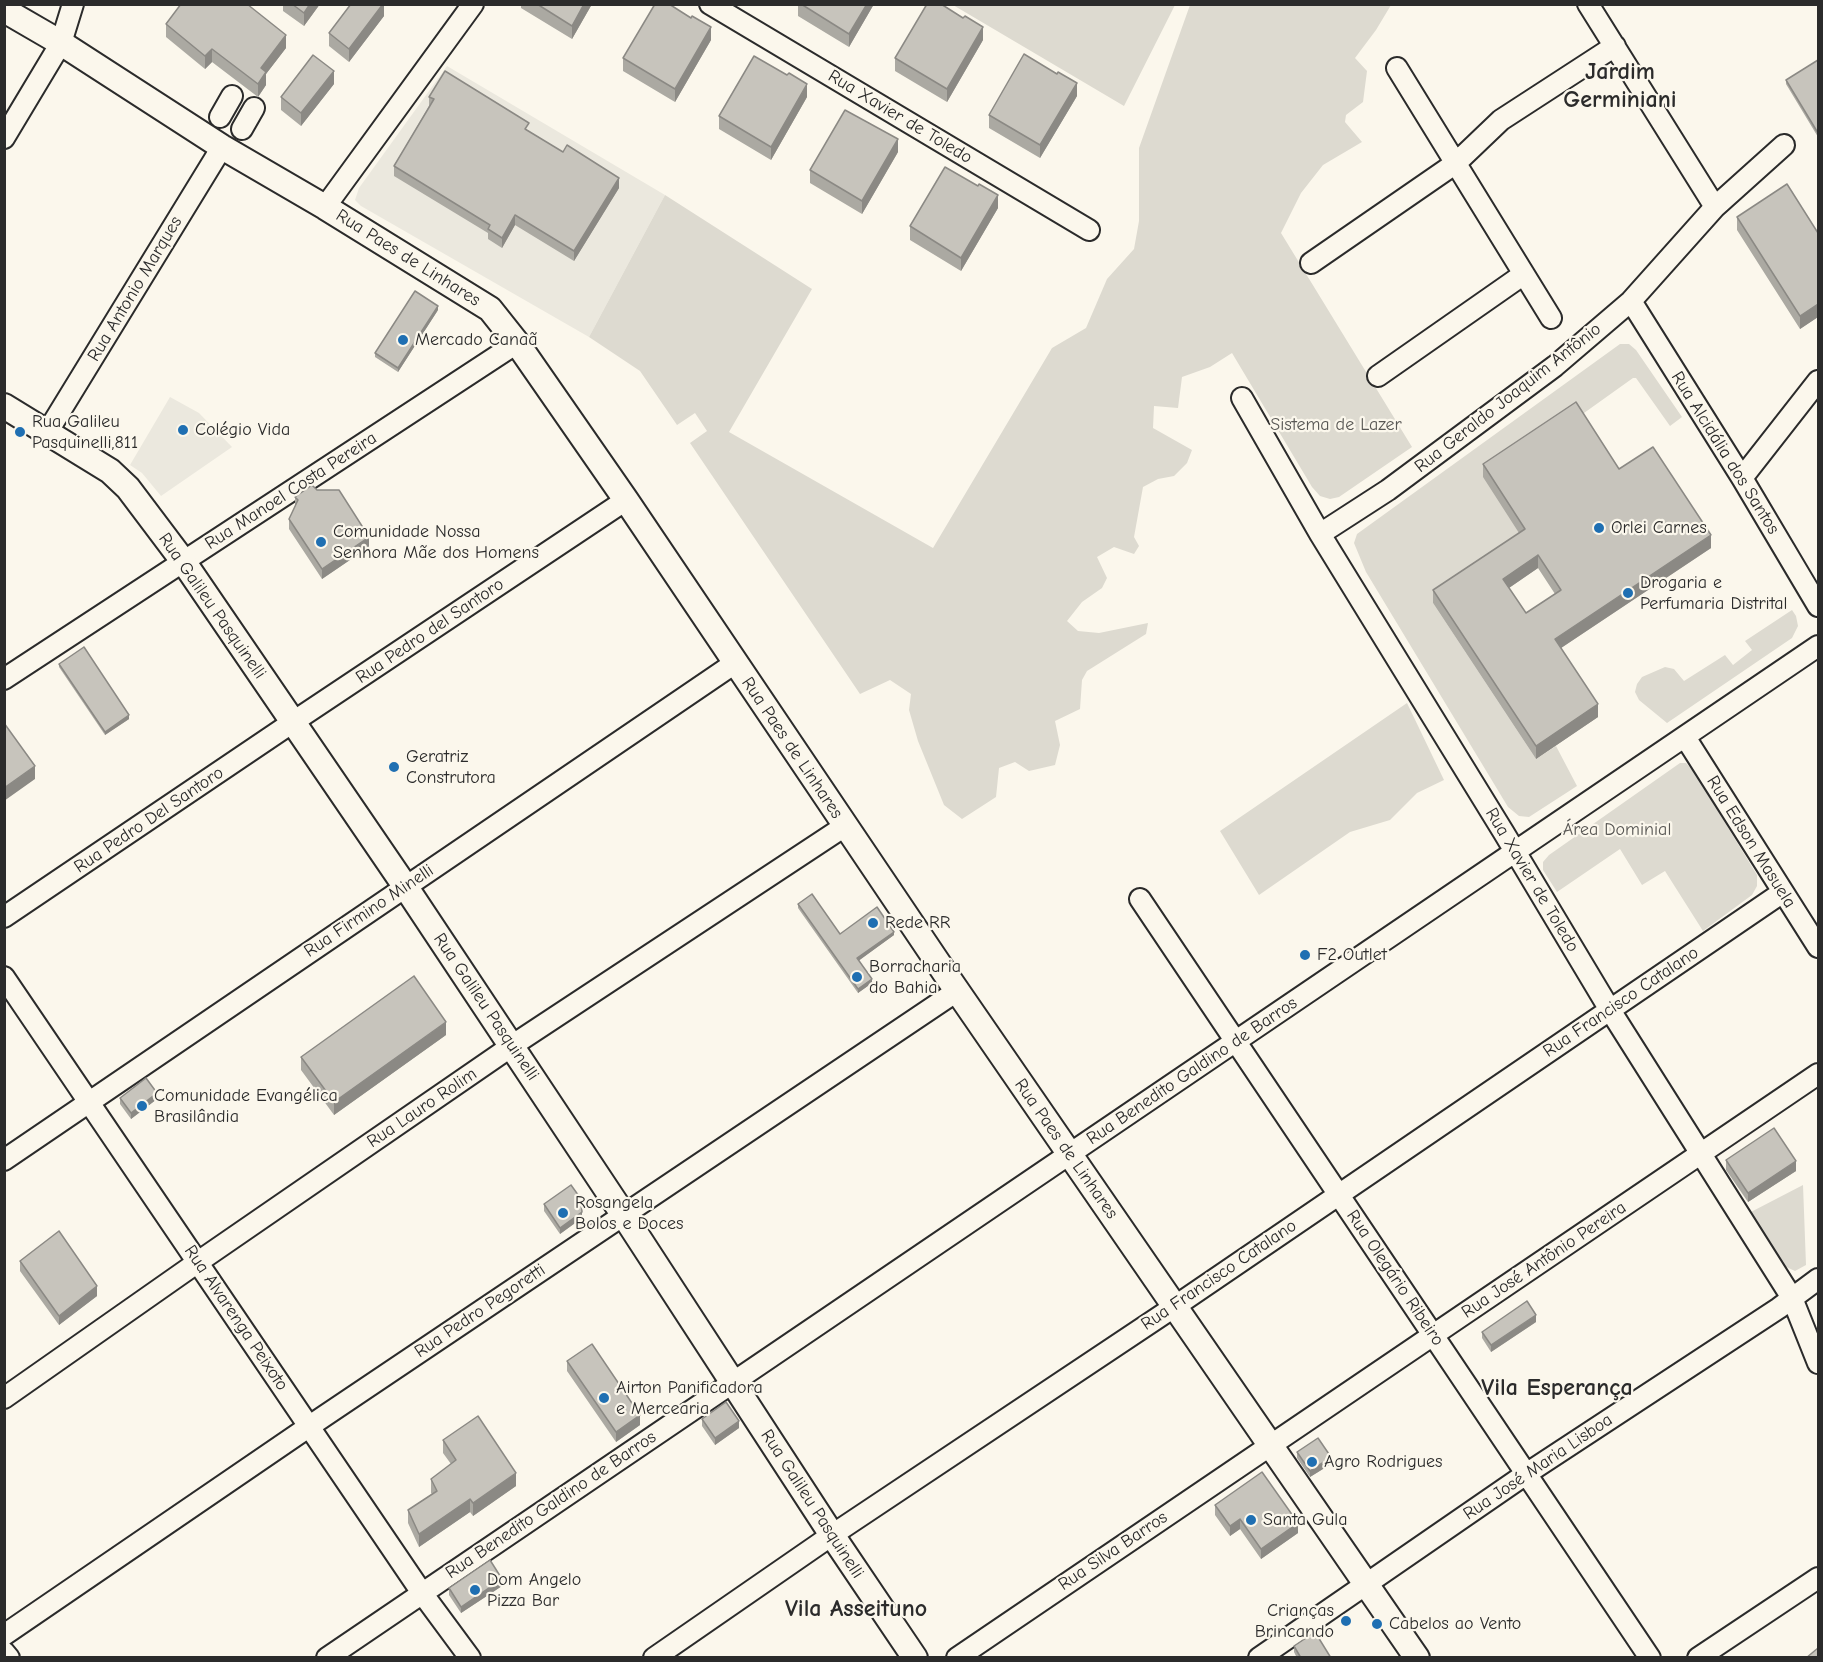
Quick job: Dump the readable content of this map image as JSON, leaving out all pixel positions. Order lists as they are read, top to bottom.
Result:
{
  "streets": {
    "street": [
      "Rua Xavier de Toledo",
      "Rua Paes de Linhares",
      "Rua Antonio Marques",
      "Rua Geraldo Joaquim Antônio",
      "Rua Alcidália dos Santos",
      "Rua Manoel Costa Pereira",
      "Rua Galileu Pasquinelli",
      "Rua Pedro del Santoro",
      "Rua Pedro Del Santoro",
      "Rua Edson Masuela",
      "Rua Firmino Minelli",
      "Rua Francisco Catalano",
      "Rua Benedito Galdino de Barros",
      "Rua Lauro Rolim",
      "Rua José Antônio Pereira",
      "Rua Olegário Ribeiro",
      "Rua Pedro Pegoretti",
      "Rua Alvarenga Peixoto",
      "Rua José Maria Lisboa",
      "Rua Silva Barros"
    ]
  },
  "crossings": [
    ["Rua Xavier de Toledo", "Rua Geraldo Joaquim Antônio"],
    ["Rua Xavier de Toledo", "Rua Francisco Catalano"],
    ["Rua Xavier de Toledo", "Rua Benedito Galdino de Barros"],
    ["Rua Xavier de Toledo", "Rua José Antônio Pereira"],
    ["Rua Xavier de Toledo", "Rua José Maria Lisboa"],
    ["Rua Paes de Linhares", "Rua Antonio Marques"],
    ["Rua Paes de Linhares", "Rua Manoel Costa Pereira"],
    ["Rua Paes de Linhares", "Rua Pedro del Santoro"],
    ["Rua Paes de Linhares", "Rua Firmino Minelli"],
    ["Rua Paes de Linhares", "Rua Francisco Catalano"],
    ["Rua Paes de Linhares", "Rua Benedito Galdino de Barros"],
    ["Rua Paes de Linhares", "Rua Lauro Rolim"],
    ["Rua Paes de Linhares", "Rua José Antônio Pereira"],
    ["Rua Paes de Linhares", "Rua Pedro Pegoretti"],
    ["Rua Paes de Linhares", "Rua José Maria Lisboa"],
    ["Rua Paes de Linhares", "Rua Silva Barros"],
    ["Rua Antonio Marques", "Rua Galileu Pasquinelli"],
    ["Rua Geraldo Joaquim Antônio", "Rua Alcidália dos Santos"],
    ["Rua Manoel Costa Pereira", "Rua Galileu Pasquinelli"],
    ["Rua Galileu Pasquinelli", "Rua Pedro del Santoro"],
    ["Rua Galileu Pasquinelli", "Rua Pedro Del Santoro"],
    ["Rua Galileu Pasquinelli", "Rua Firmino Minelli"],
    ["Rua Galileu Pasquinelli", "Rua Francisco Catalano"],
    ["Rua Galileu Pasquinelli", "Rua Benedito Galdino de Barros"],
    ["Rua Galileu Pasquinelli", "Rua Lauro Rolim"],
    ["Rua Galileu Pasquinelli", "Rua Pedro Pegoretti"],
    ["Rua Pedro del Santoro", "Rua Pedro Del Santoro"],
    ["Rua Edson Masuela", "Rua Francisco Catalano"],
    ["Rua Edson Masuela", "Rua Benedito Galdino de Barros"],
    ["Rua Firmino Minelli", "Rua Alvarenga Peixoto"],
    ["Rua Francisco Catalano", "Rua Olegário Ribeiro"],
    ["Rua Benedito Galdino de Barros", "Rua Olegário Ribeiro"],
    ["Rua Benedito Galdino de Barros", "Rua Alvarenga Peixoto"],
    ["Rua Lauro Rolim", "Rua Alvarenga Peixoto"],
    ["Rua José Antônio Pereira", "Rua Olegário Ribeiro"],
    ["Rua José Antônio Pereira", "Rua Silva Barros"],
    ["Rua Olegário Ribeiro", "Rua José Maria Lisboa"],
    ["Rua Pedro Pegoretti", "Rua Alvarenga Peixoto"]
  ],
  "districts": ["Jardim Germiniani", "Vila Esperança", "Vila Asseituno"],
  "parks": ["Sistema de Lazer", "Área Dominial"],
  "places": [
    "Mercado Canaã",
    "Colégio Vida",
    "Rua Galileu Pasquinelli,811",
    "Orlei Carnes",
    "Comunidade Nossa Senhora Mãe dos Homens",
    "Drogaria e Perfumaria Distrital",
    "Geratriz Construtora",
    "Rede RR",
    "F2 Outlet",
    "Borracharia do Bahia",
    "Comunidade Evangélica Brasilândia",
    "Rosangela Bolos e Doces",
    "Airton Panificadora e Mercearia",
    "Agro Rodrigues",
    "Santa Gula",
    "Dom Angelo Pizza Bar",
    "Crianças Brincando",
    "Cabelos ao Vento"
  ]
}
